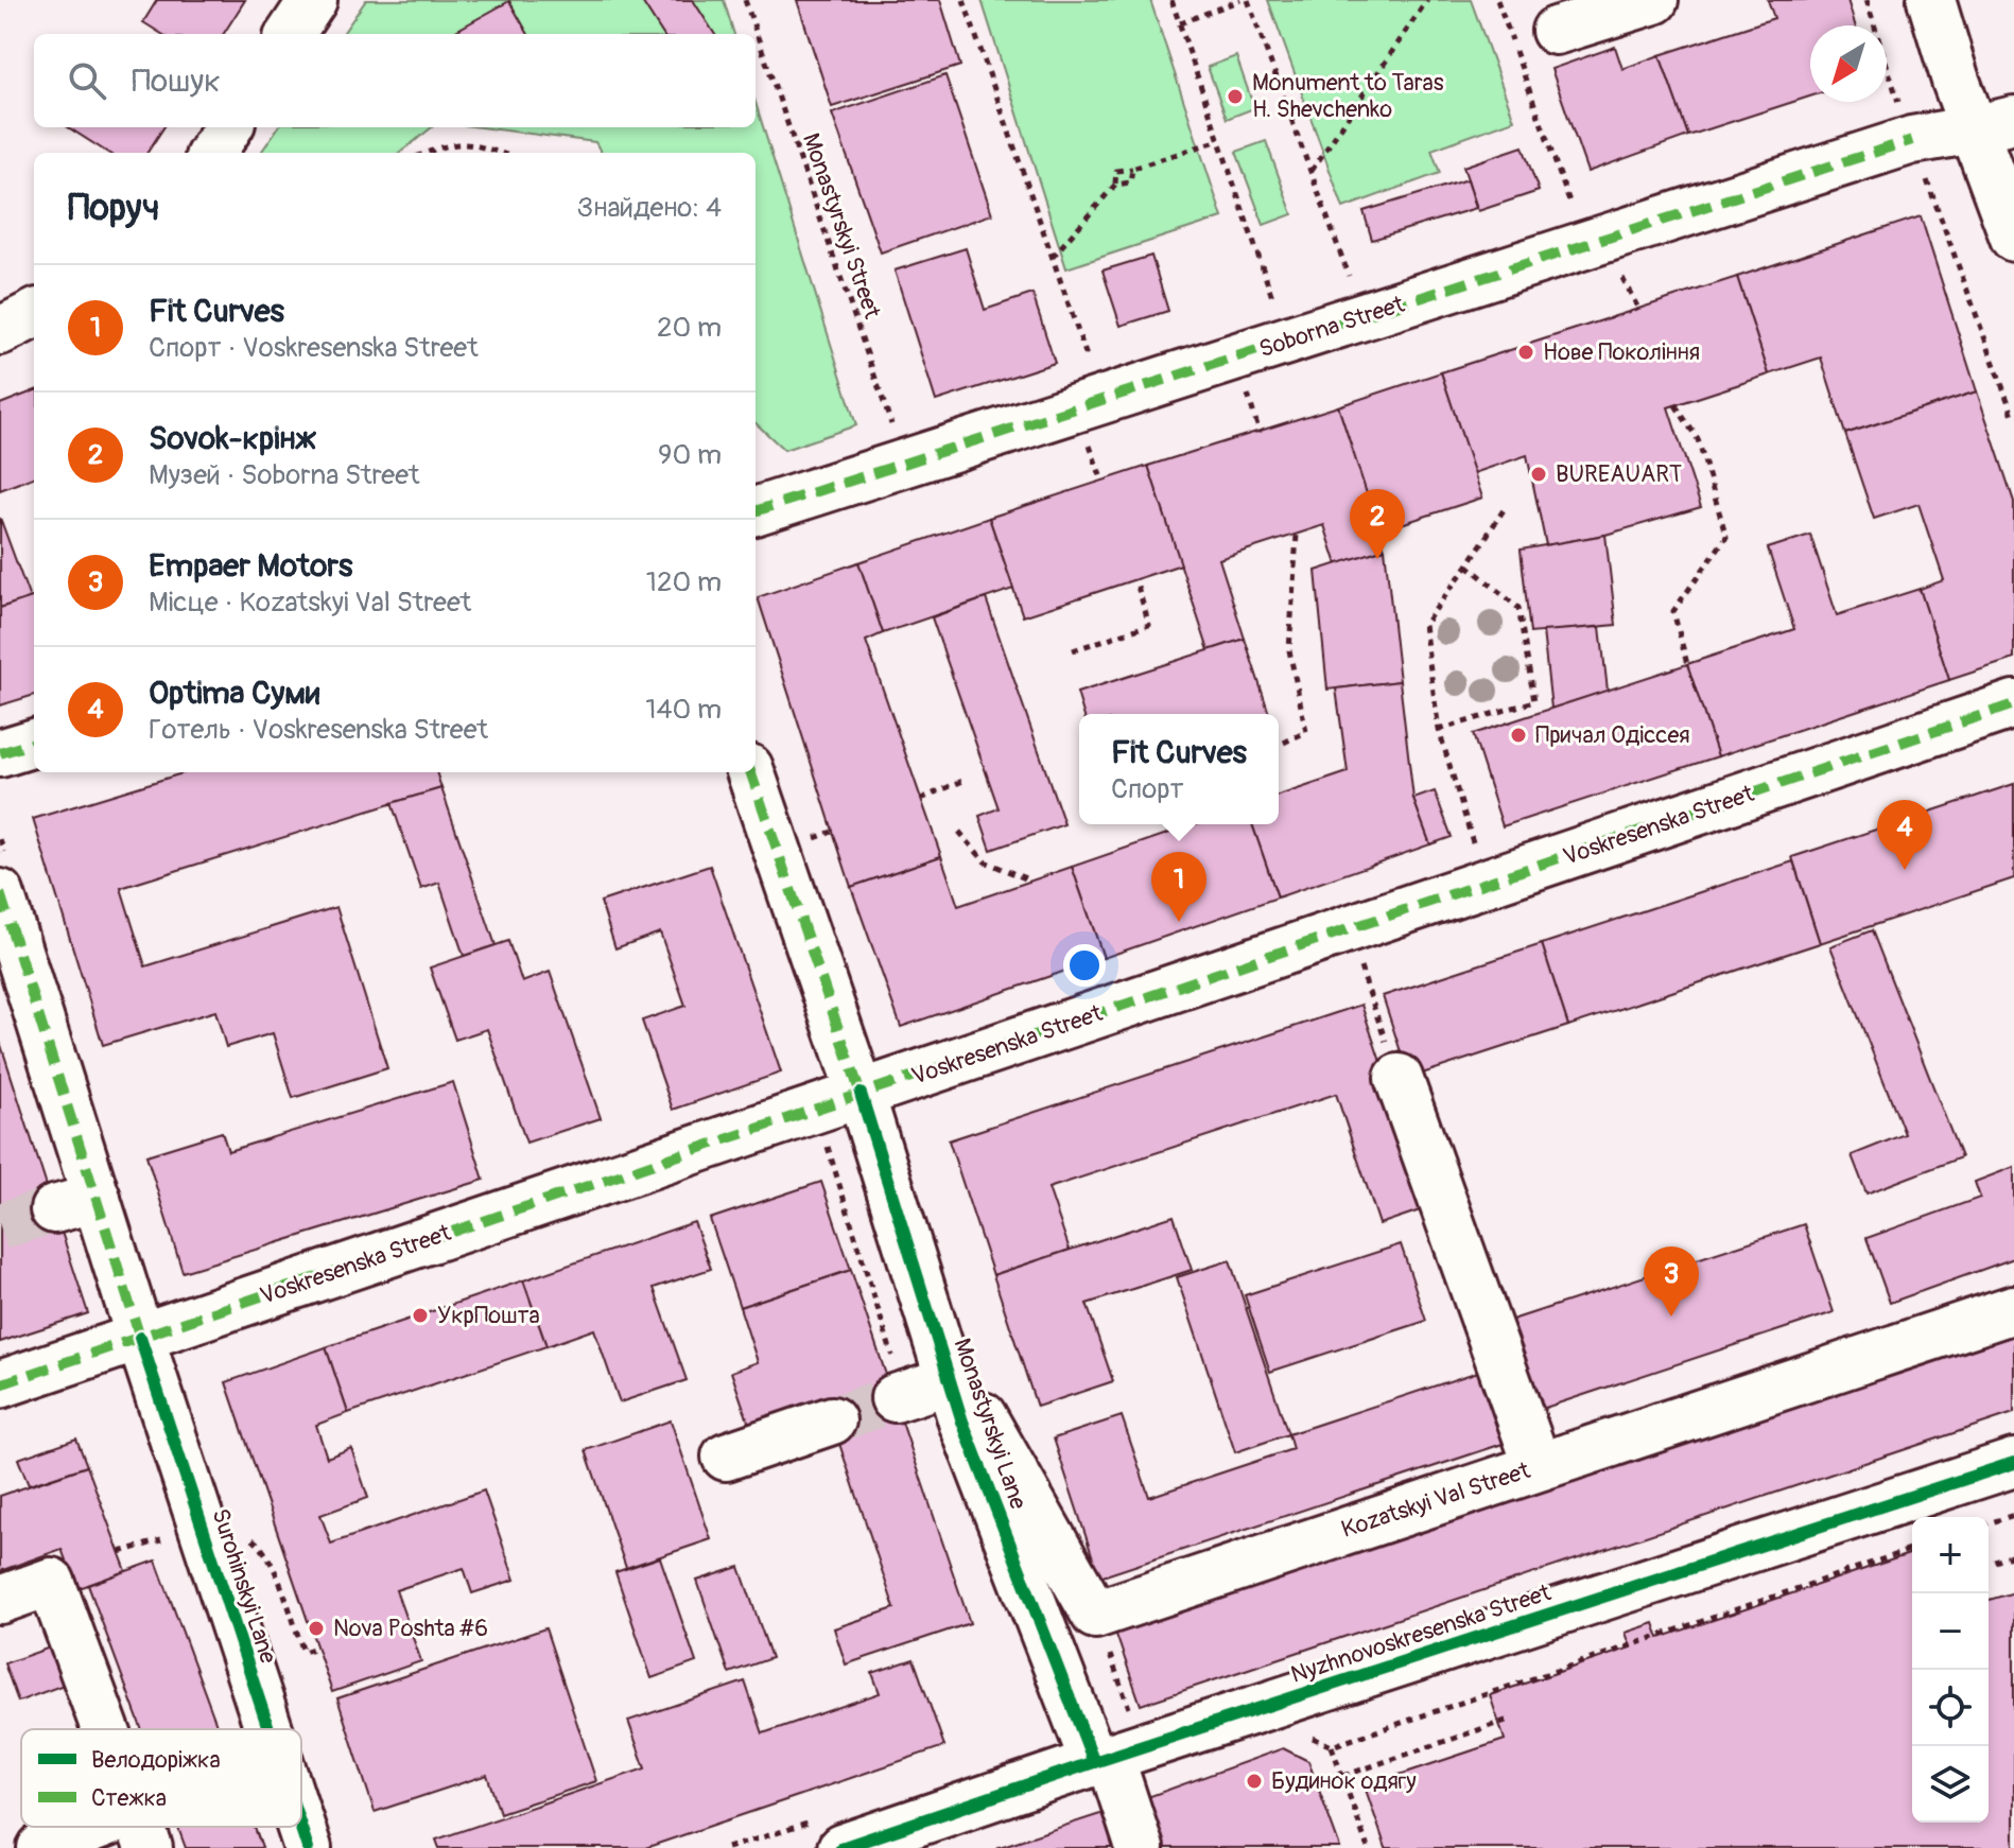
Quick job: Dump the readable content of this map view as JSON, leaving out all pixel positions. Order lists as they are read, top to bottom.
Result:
{
  "streets": {
    "street": [
      "Soborna Street",
      "Voskresenska Street",
      "Monastyrskyi Lane",
      "Kozatskyi Val Street",
      "Surohinskyi Lane",
      "Nyzhnovoskresenska Street"
    ],
    "path": ["Monastyrskyi Street"]
  },
  "crossings": [
    ["Monastyrskyi Street", "Soborna Street"],
    ["Voskresenska Street", "Monastyrskyi Lane"],
    ["Voskresenska Street", "Surohinskyi Lane"],
    ["Monastyrskyi Lane", "Nyzhnovoskresenska Street"]
  ],
  "places": [
    "Monument to Taras H. Shevchenko",
    "Нове Покоління",
    "BUREAUART",
    "Причал Одіссея",
    "УкрПошта",
    "Nova Poshta #6",
    "Будинок одягу"
  ],
  "legend": ["Велодоріжка", "Стежка"],
  "north": "bottom left",
  "page": {
    "search": "Пошук",
    "heading": ["Поруч", "Знайдено: 4"],
    "list": [
      {
        "mark": "1",
        "name": "Fit Curves",
        "note": "Спорт · Voskresenska Street",
        "value": "20 m"
      },
      {
        "mark": "2",
        "name": "Sovok-крінж",
        "note": "Музей · Soborna Street",
        "value": "90 m"
      },
      {
        "mark": "3",
        "name": "Empaer Motors",
        "note": "Місце · Kozatskyi Val Street",
        "value": "120 m"
      },
      {
        "mark": "4",
        "name": "Optima Суми",
        "note": "Готель · Voskresenska Street",
        "value": "140 m"
      }
    ],
    "pins": [
      "2",
      "4",
      "1",
      "3"
    ],
    "popup": ["Fit Curves", "Спорт"],
    "map_buttons": ["+", "−"]
  }
}
